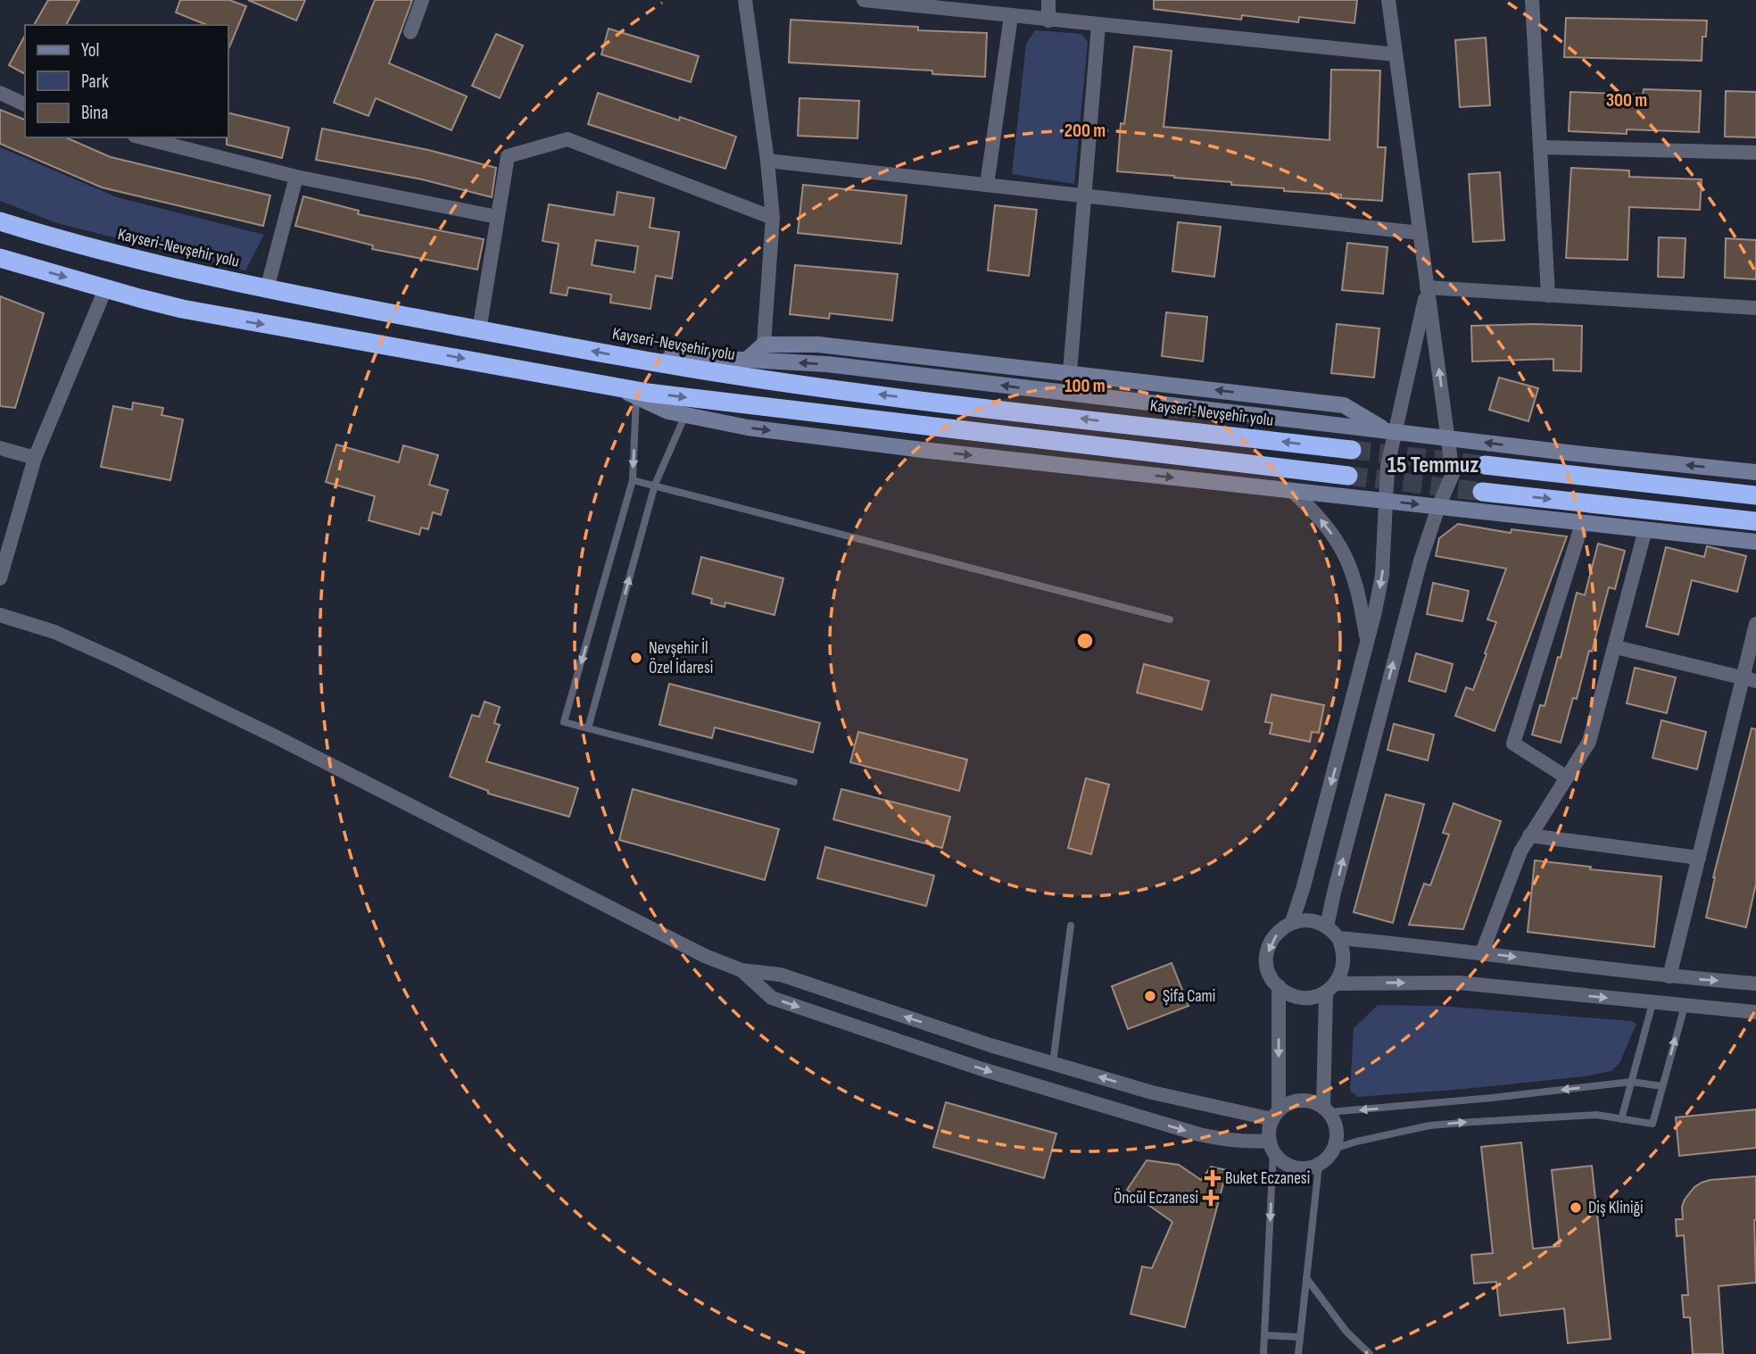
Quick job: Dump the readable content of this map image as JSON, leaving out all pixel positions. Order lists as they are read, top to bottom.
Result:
{
  "streets": {
    "highway": ["Kayseri-Nevşehir yolu"]
  },
  "districts": ["15 Temmuz"],
  "places": {
    "other": ["Nevşehir İl Özel İdaresi", "Şifa Cami", "Diş Kliniği"],
    "health": ["Buket Eczanesi", "Öncül Eczanesi"]
  },
  "legend": ["Yol", "Park", "Bina"],
  "rings": ["300 m", "200 m", "100 m"]
}
